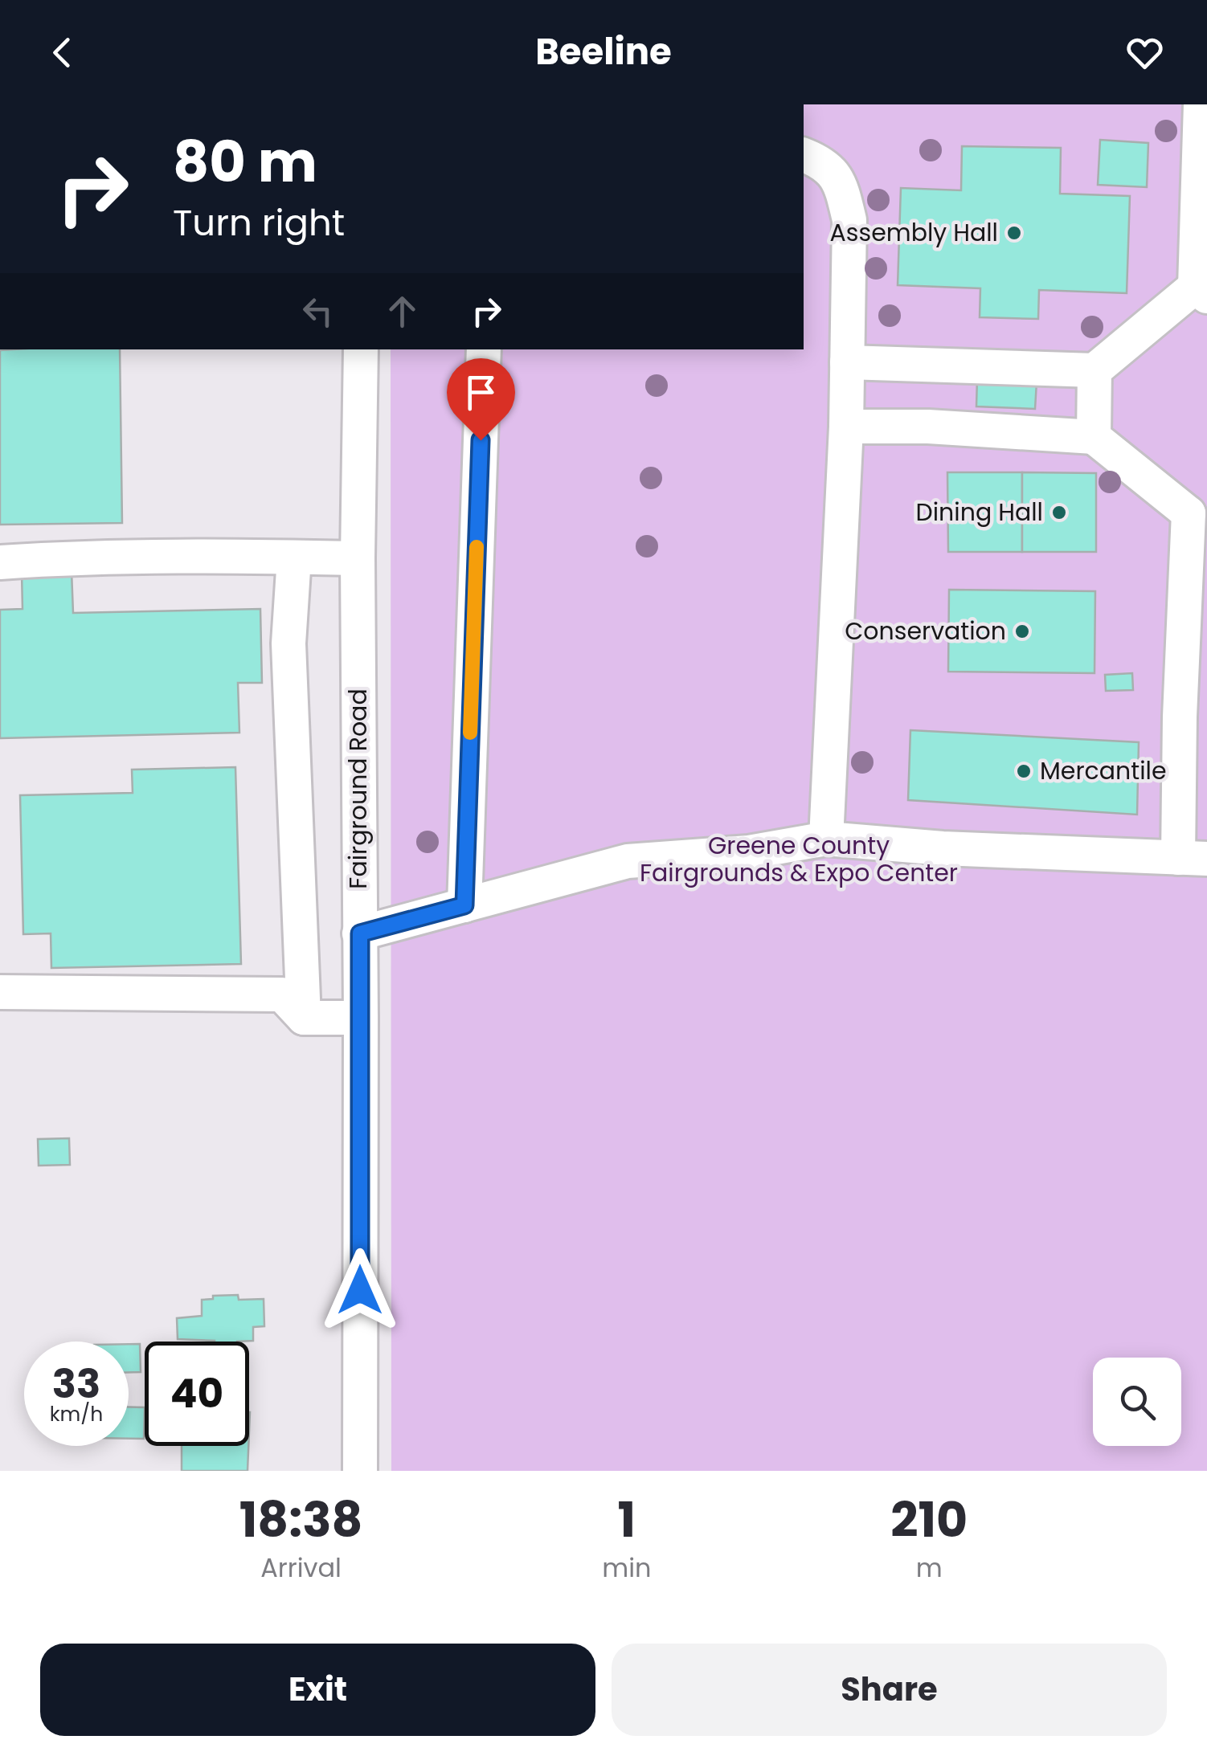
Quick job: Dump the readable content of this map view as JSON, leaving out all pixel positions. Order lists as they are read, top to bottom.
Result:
{
  "streets": {
    "street": ["Fairground Road"]
  },
  "parks": ["Greene County Fairgrounds & Expo Center"],
  "places": [
    "Assembly Hall",
    "Dining Hall",
    "Conservation",
    "Mercantile"
  ],
  "page": {
    "header": "Beeline",
    "turn": ["80 m", "Turn right"],
    "speed": "33 km/h",
    "limit": "40",
    "eta": [
      "18:38",
      "Arrival",
      "1",
      "min",
      "210",
      "m"
    ],
    "buttons": ["Exit", "Share"]
  }
}
